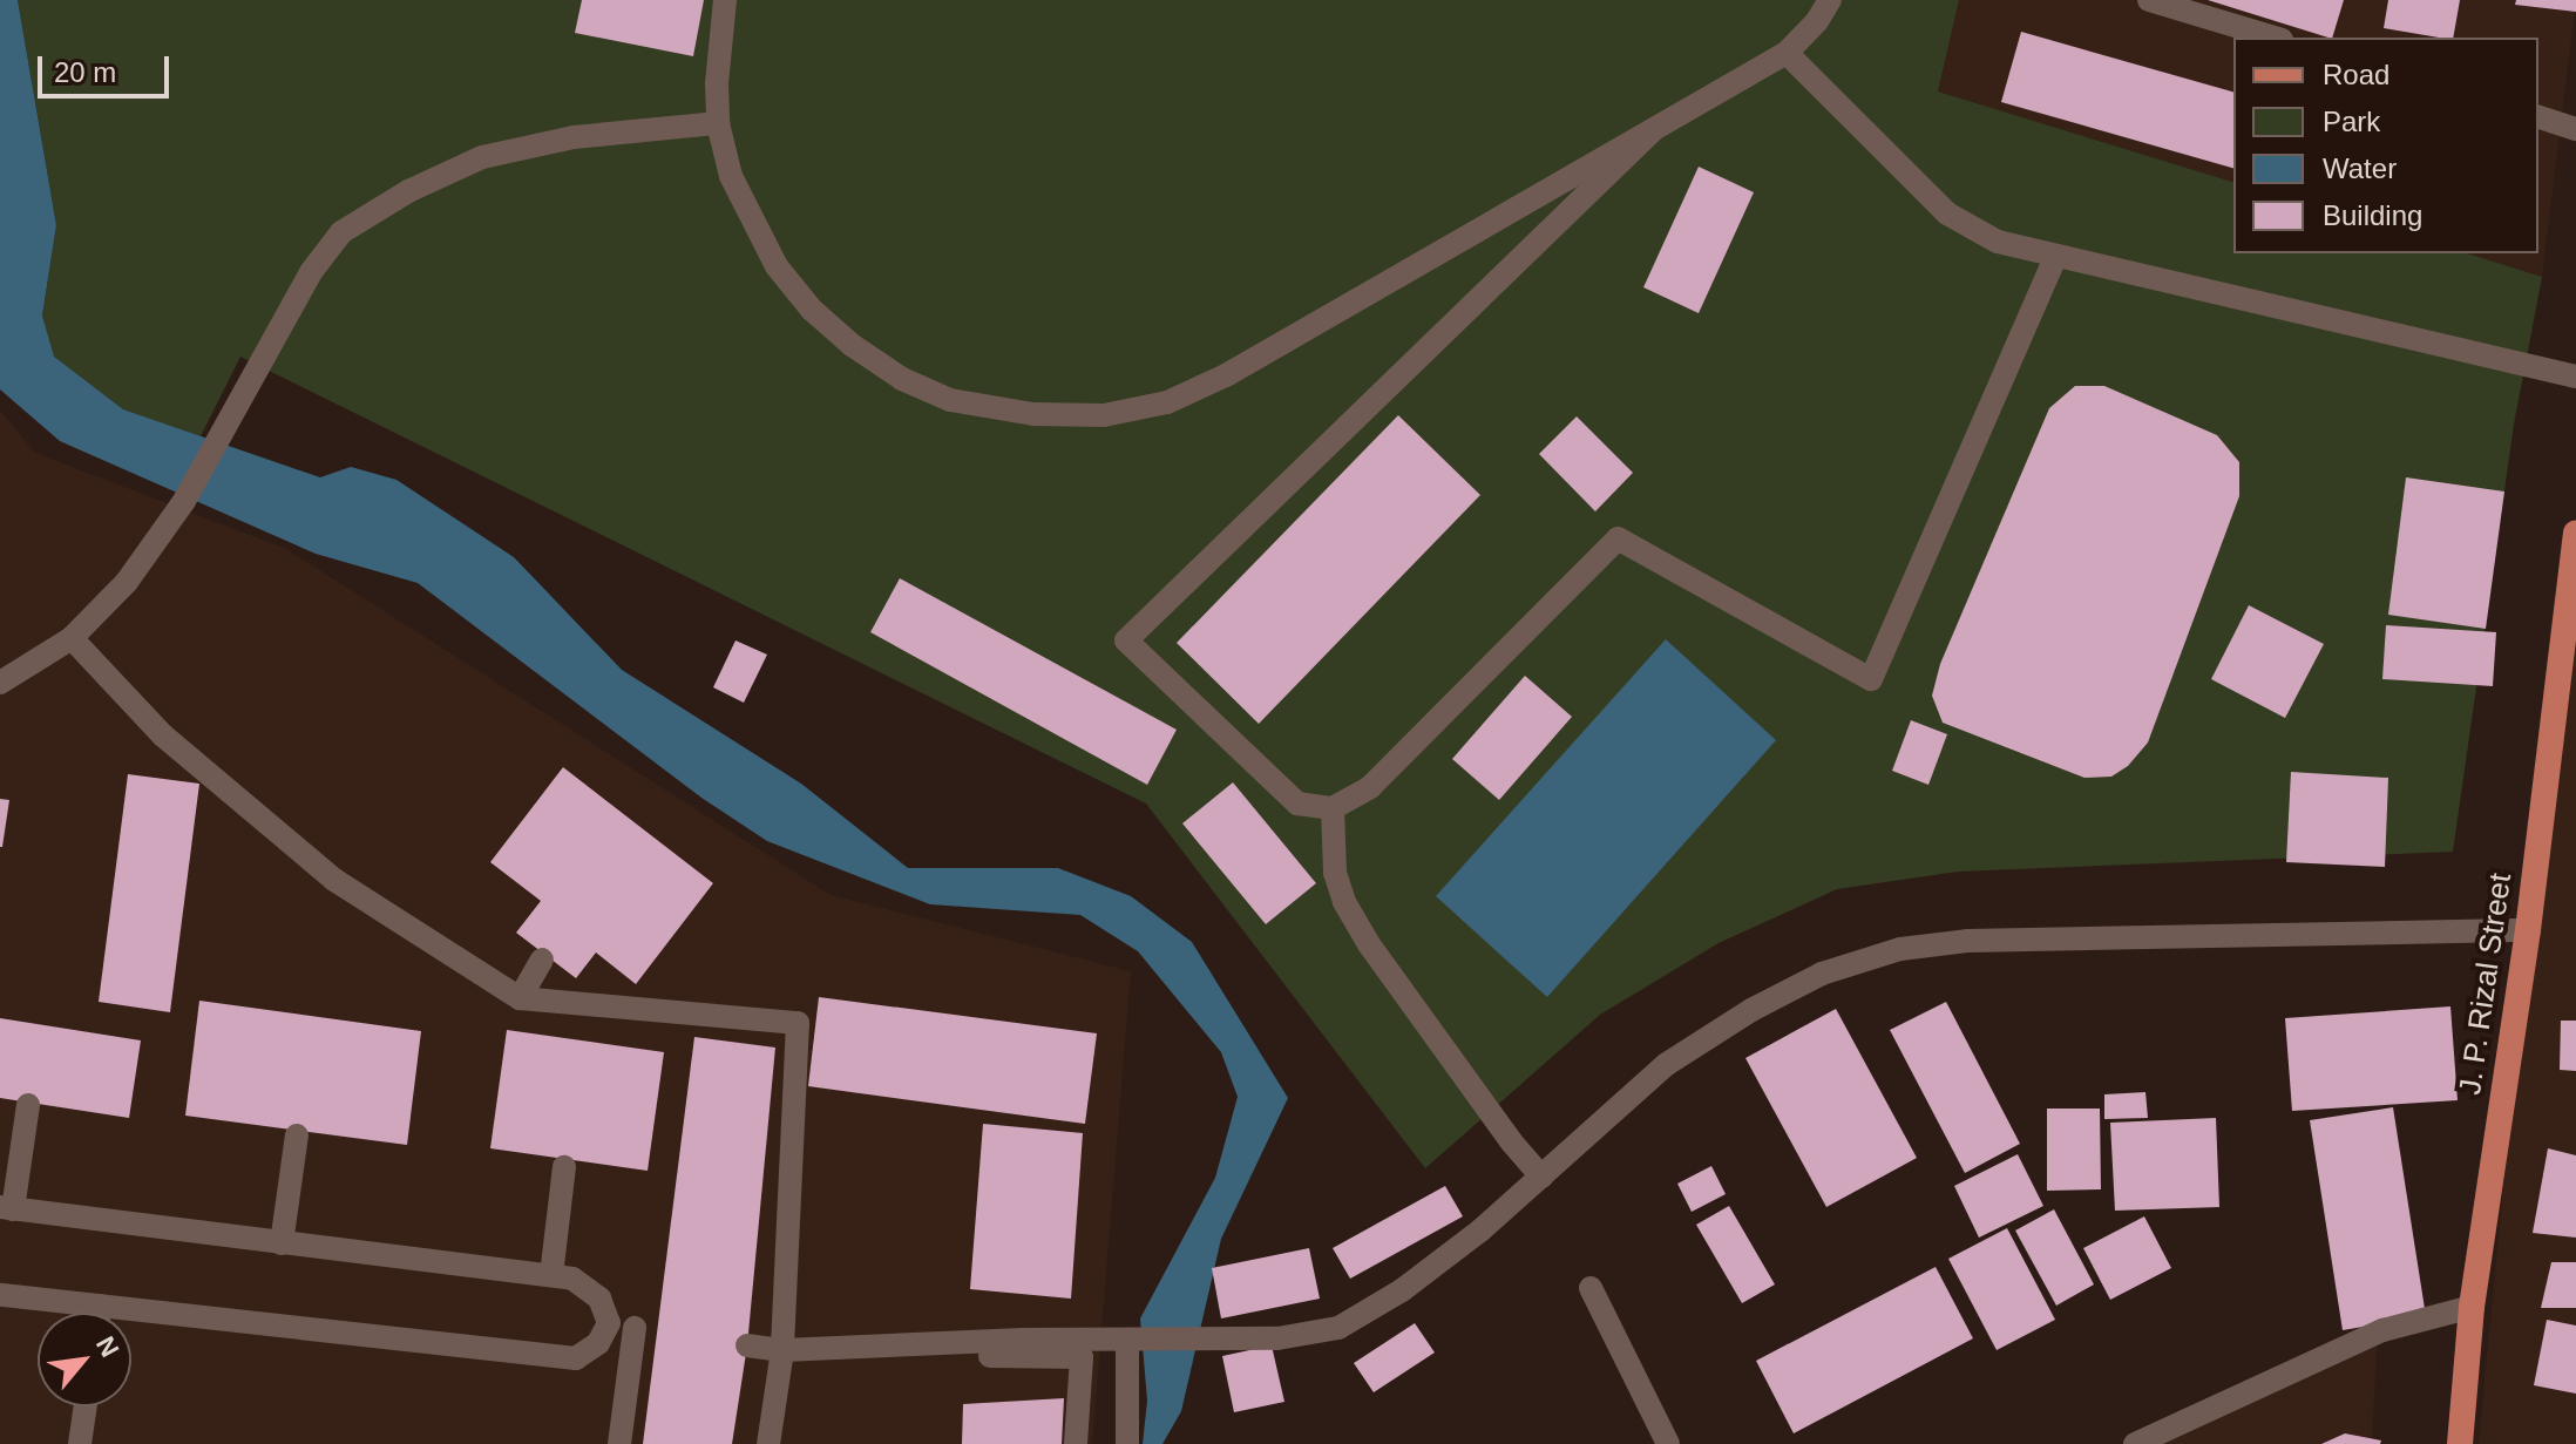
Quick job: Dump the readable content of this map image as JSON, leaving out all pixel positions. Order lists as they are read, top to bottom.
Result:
{
  "streets": {
    "main road": ["J. P. Rizal Street"]
  },
  "legend": [
    "Road",
    "Park",
    "Water",
    "Building"
  ],
  "scale_bar": "20 m",
  "north": "top right"
}
